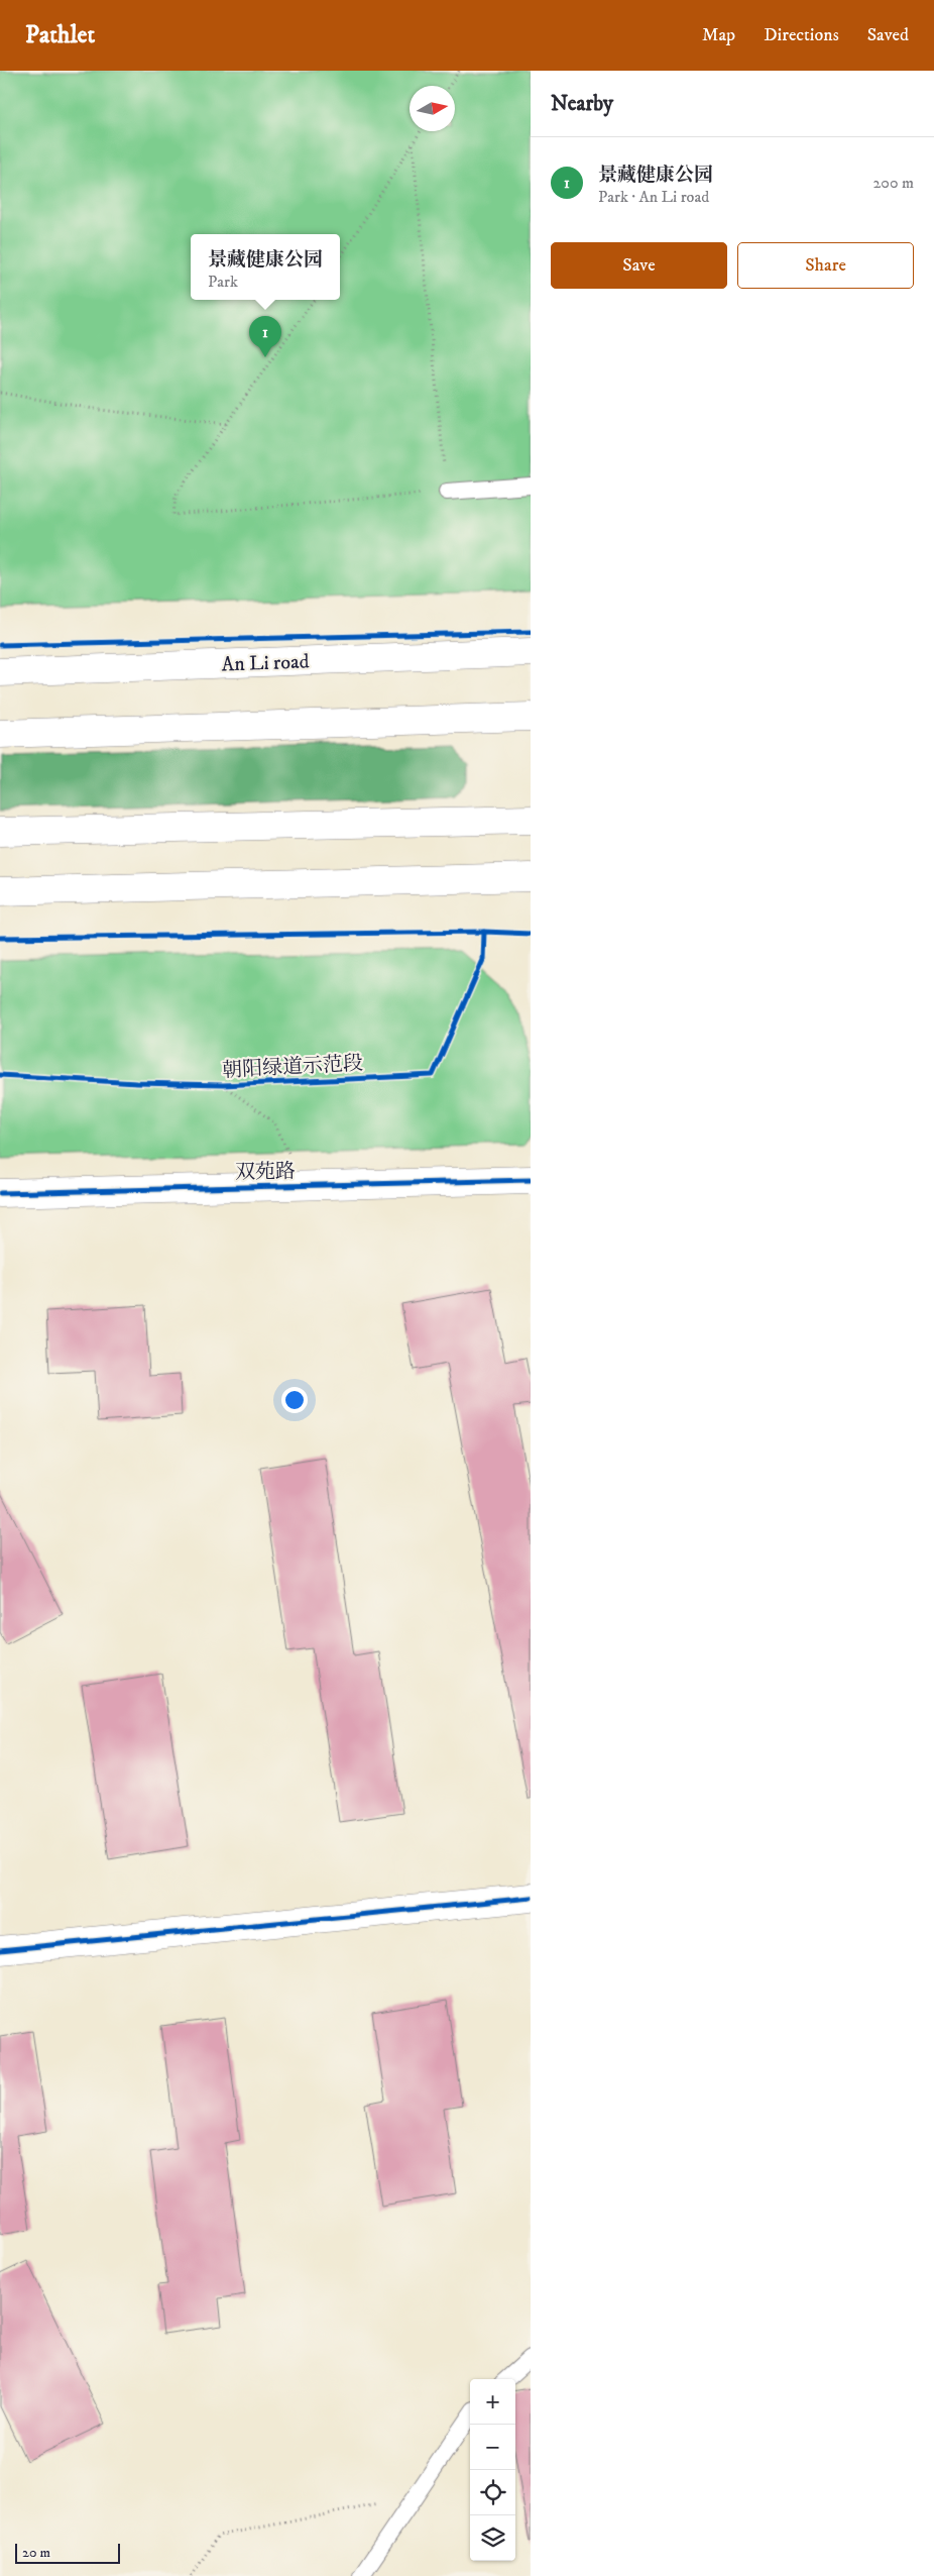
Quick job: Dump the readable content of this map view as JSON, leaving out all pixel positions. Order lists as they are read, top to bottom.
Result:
{
  "streets": {
    "street": ["An Li road", "双苑路"],
    "cycle path": ["朝阳绿道示范段"]
  },
  "scale_bar": "20 m",
  "north": "right",
  "page": {
    "header": "Pathlet",
    "nav": ["Map", "Directions", "Saved"],
    "heading": "Nearby",
    "list": [
      {
        "mark": "1",
        "name": "景藏健康公园",
        "note": "Park · An Li road",
        "value": "200 m"
      }
    ],
    "buttons": ["Save", "Share"],
    "popup": ["景藏健康公园", "Park"],
    "pins": "1",
    "map_buttons": ["+", "−"],
    "scale": "20 m"
  }
}
